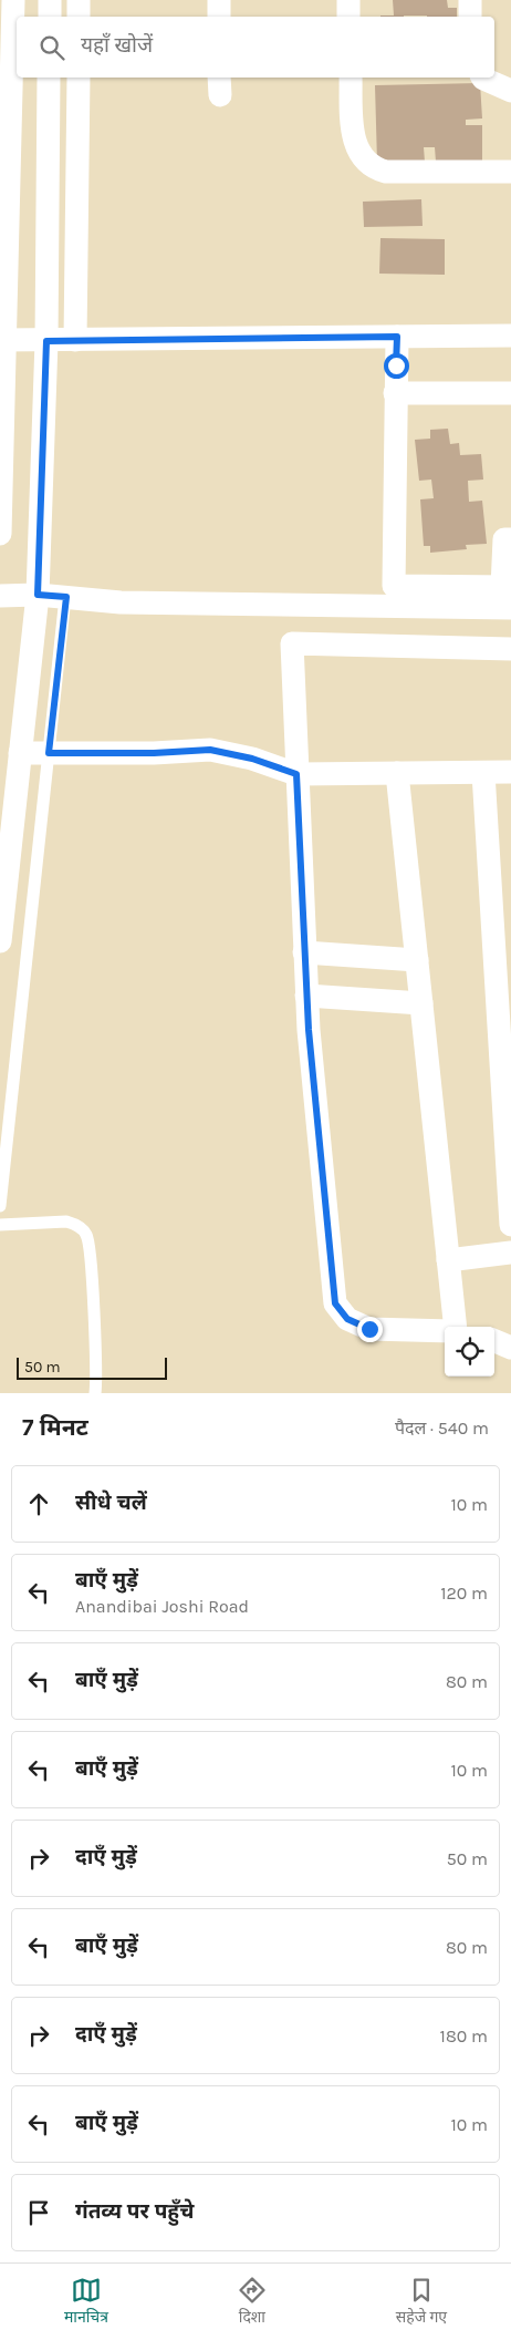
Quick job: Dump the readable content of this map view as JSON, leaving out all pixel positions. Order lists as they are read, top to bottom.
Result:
{
  "scale_bar": "50 m",
  "page": {
    "search": "यहाँ खोजें",
    "scale": "50 m",
    "heading": ["7 मिनट", "पैदल · 540 m"],
    "list": [
      ["सीधे चलें", "10 m"],
      ["बाएँ मुड़ें", "Anandibai Joshi Road", "120 m"],
      ["बाएँ मुड़ें", "80 m"],
      ["बाएँ मुड़ें", "10 m"],
      ["दाएँ मुड़ें", "50 m"],
      ["बाएँ मुड़ें", "80 m"],
      ["दाएँ मुड़ें", "180 m"],
      ["बाएँ मुड़ें", "10 m"],
      "गंतव्य पर पहुँचे"
    ],
    "nav": ["मानचित्र", "दिशा", "सहेजे गए"]
  }
}
